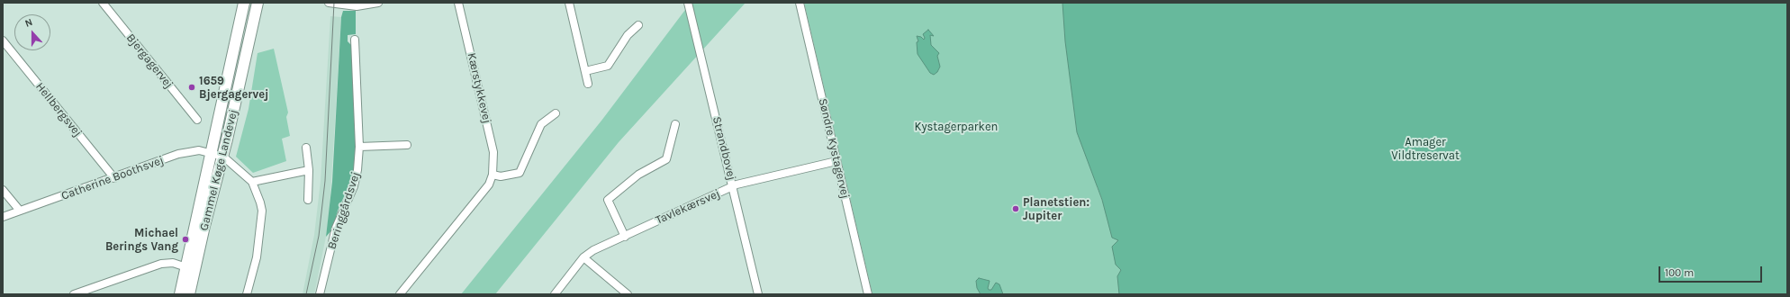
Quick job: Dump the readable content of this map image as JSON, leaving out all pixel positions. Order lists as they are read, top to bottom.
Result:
{
  "streets": {
    "main road": ["Gammel Køge Landevej"],
    "street": [
      "Bjergagervej",
      "Kærstykkevej",
      "Hellbergsvej",
      "Strandbovej",
      "Søndre Kystagervej",
      "Catherine Boothsvej",
      "Tavlekærsvej",
      "Beringgårdsvej"
    ]
  },
  "crossings": [
    ["Hellbergsvej", "Catherine Boothsvej"],
    ["Strandbovej", "Tavlekærsvej"],
    ["Søndre Kystagervej", "Tavlekærsvej"],
    ["Gammel Køge Landevej", "Catherine Boothsvej"]
  ],
  "parks": ["Kystagerparken", "Amager Vildtreservat"],
  "places": ["1659 Bjergagervej", "Planetstien: Jupiter", "Michael Berings Vang"],
  "scale_bar": "100 m",
  "north": "top"
}
